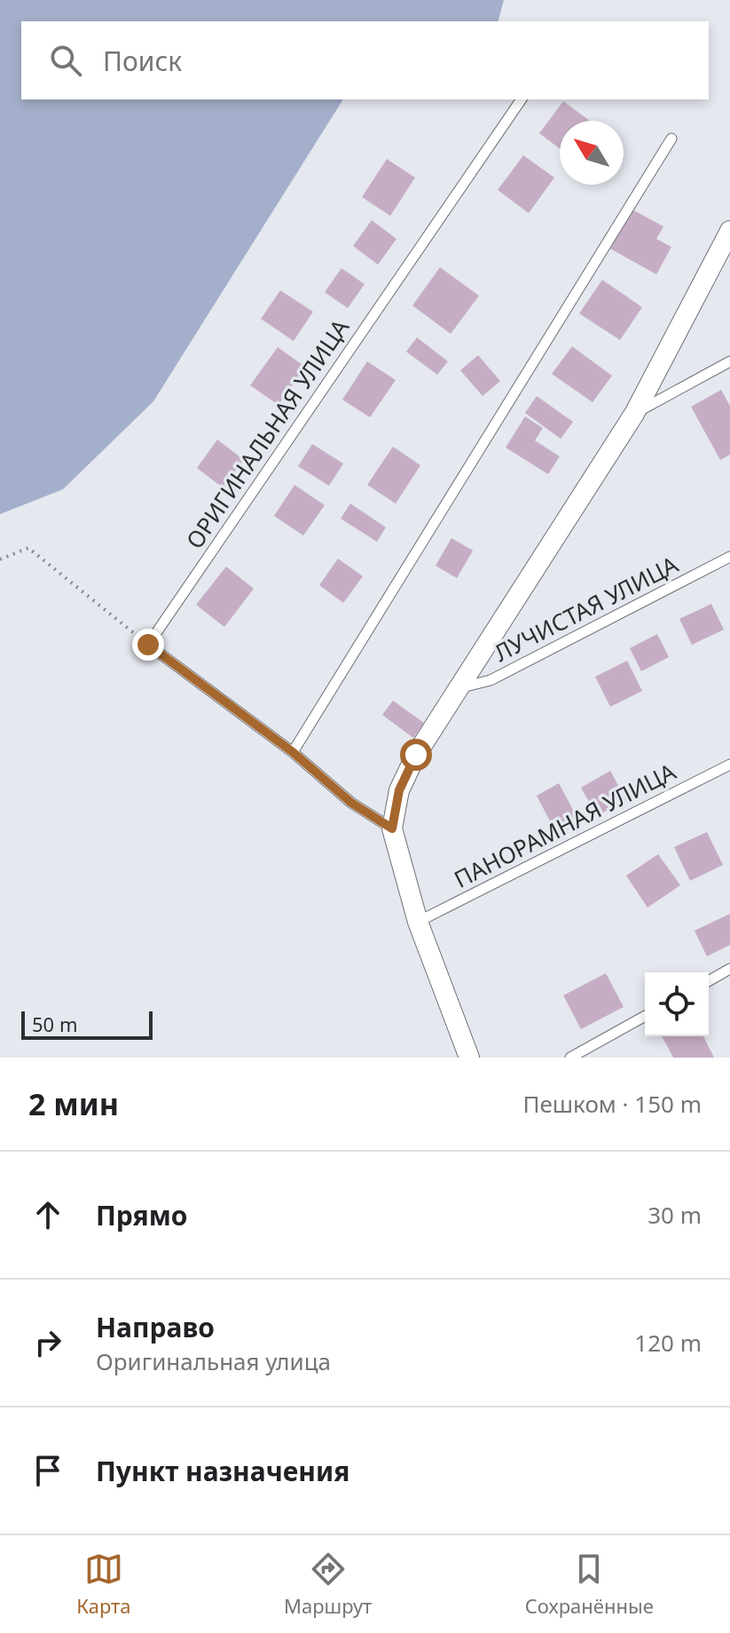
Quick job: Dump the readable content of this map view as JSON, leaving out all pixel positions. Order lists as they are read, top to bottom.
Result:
{
  "streets": {
    "lane": ["ОРИГИНАЛЬНАЯ УЛИЦА", "ЛУЧИСТАЯ УЛИЦА", "ПАНОРАМНАЯ УЛИЦА"]
  },
  "scale_bar": "50 m",
  "north": "top left",
  "page": {
    "search": "Поиск",
    "scale": "50 m",
    "heading": ["2 мин", "Пешком · 150 m"],
    "list": [
      ["Прямо", "30 m"],
      ["Направо", "Оригинальная улица", "120 m"],
      "Пункт назначения"
    ],
    "nav": ["Карта", "Маршрут", "Сохранённые"]
  }
}
